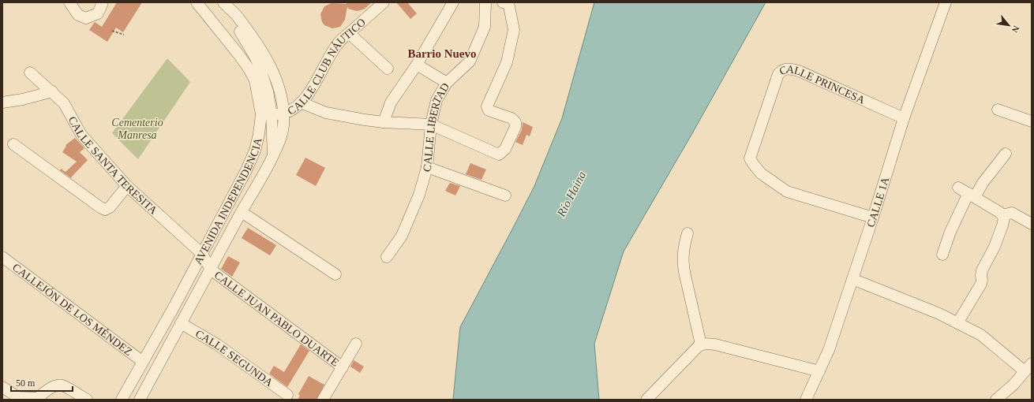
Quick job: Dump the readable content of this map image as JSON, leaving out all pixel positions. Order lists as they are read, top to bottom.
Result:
{
  "streets": {
    "street": [
      "CALLE CLUB NÁUTICO",
      "CALLE PRINCESA",
      "CALLE LIBERTAD",
      "CALLE SANTA TERESITA",
      "AVENIDA INDEPENDENCIA",
      "CALLE 1A",
      "CALLEJÓN DE LOS MÉNDEZ",
      "CALLE JUAN PABLO DUARTE",
      "CALLE SEGUNDA"
    ]
  },
  "crossings": [
    ["CALLE CLUB NÁUTICO", "AVENIDA INDEPENDENCIA"],
    ["CALLE PRINCESA", "CALLE 1A"],
    ["CALLE SANTA TERESITA", "AVENIDA INDEPENDENCIA"],
    ["CALLE SANTA TERESITA", "CALLE JUAN PABLO DUARTE"],
    ["AVENIDA INDEPENDENCIA", "CALLEJÓN DE LOS MÉNDEZ"],
    ["AVENIDA INDEPENDENCIA", "CALLE JUAN PABLO DUARTE"],
    ["AVENIDA INDEPENDENCIA", "CALLE SEGUNDA"]
  ],
  "districts": ["Barrio Nuevo"],
  "water": ["Río Haina"],
  "parks": ["Cementerio Manresa"],
  "scale_bar": "50 m",
  "north": "bottom right"
}
